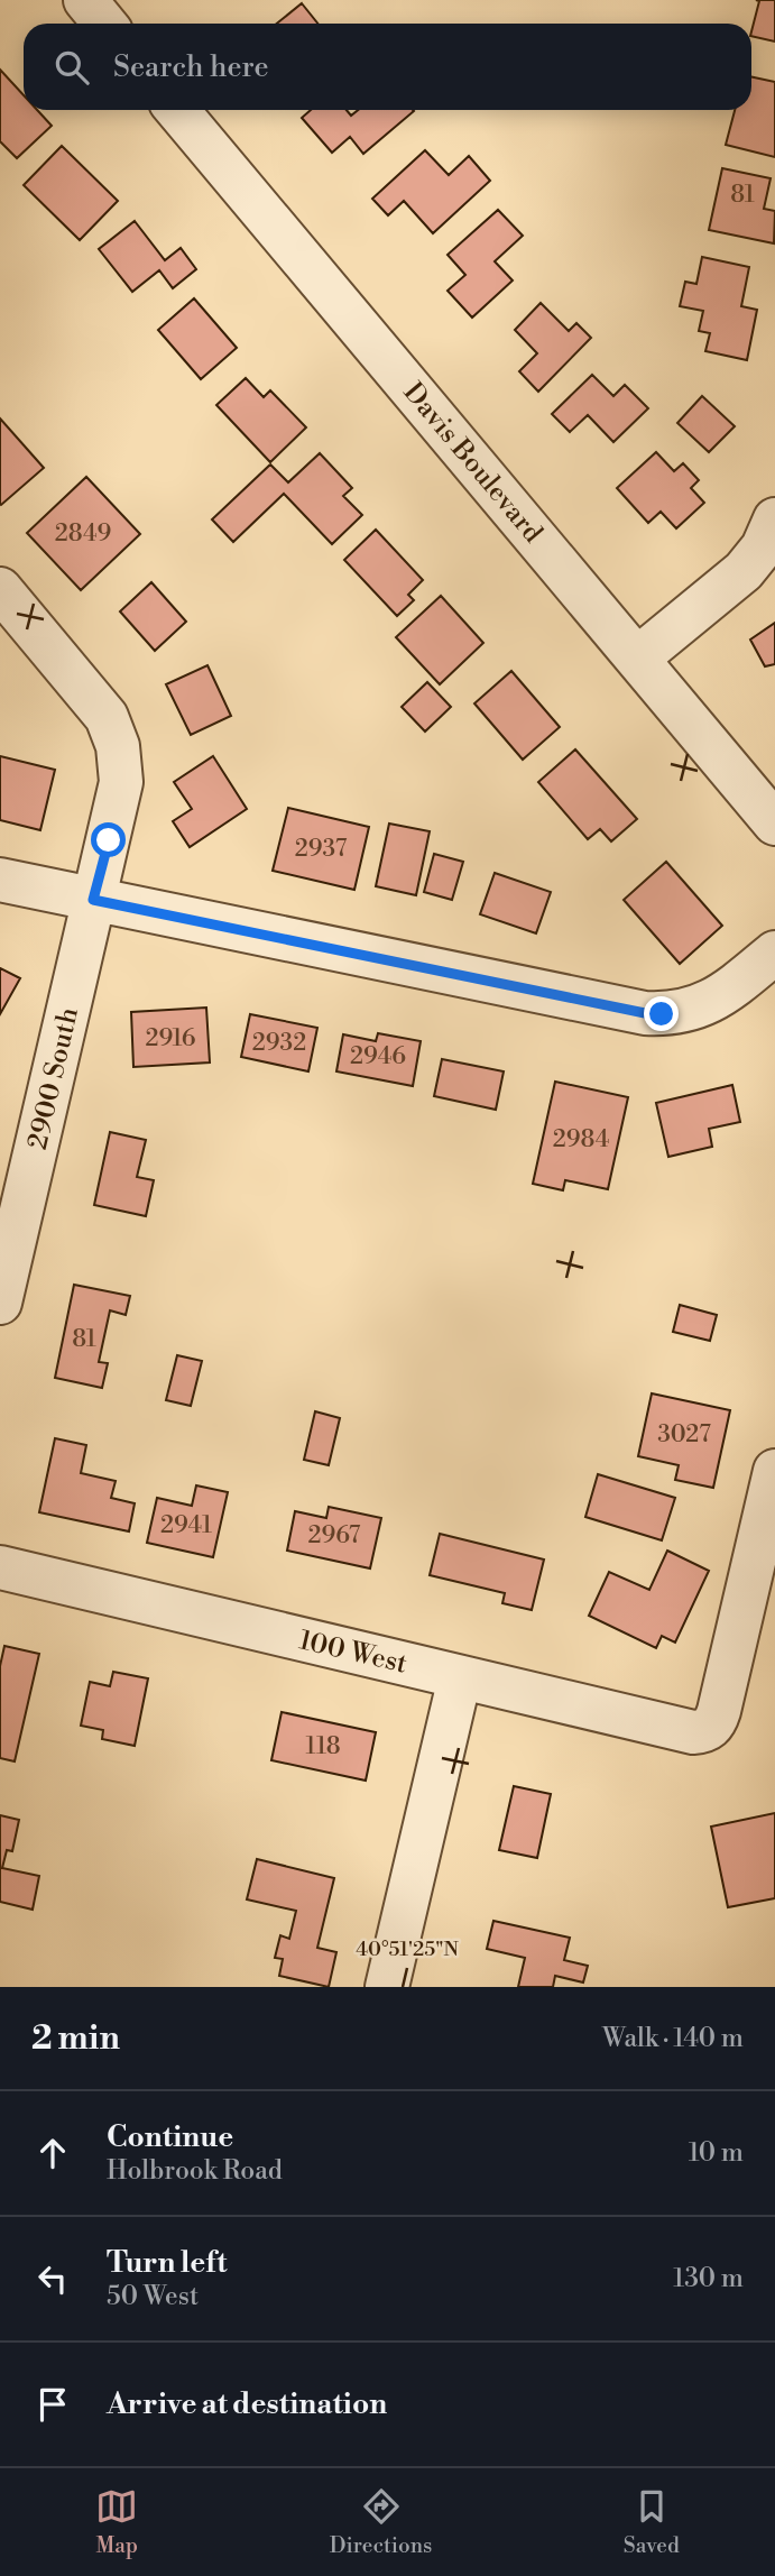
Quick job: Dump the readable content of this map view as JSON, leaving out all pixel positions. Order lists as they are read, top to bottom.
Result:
{
  "streets": {
    "street": ["Davis Boulevard", "2900 South", "100 West"]
  },
  "house_numbers": [
    "81",
    "2849",
    "2937",
    "2916",
    "2932",
    "2946",
    "2984",
    "81",
    "3027",
    "2941",
    "2967",
    "118"
  ],
  "page": {
    "search": "Search here",
    "heading": ["2 min", "Walk · 140 m"],
    "list": [
      ["Continue", "Holbrook Road", "10 m"],
      ["Turn left", "50 West", "130 m"],
      "Arrive at destination"
    ],
    "nav": ["Map", "Directions", "Saved"]
  },
  "coordinates": ["40°51'25\"N"]
}
